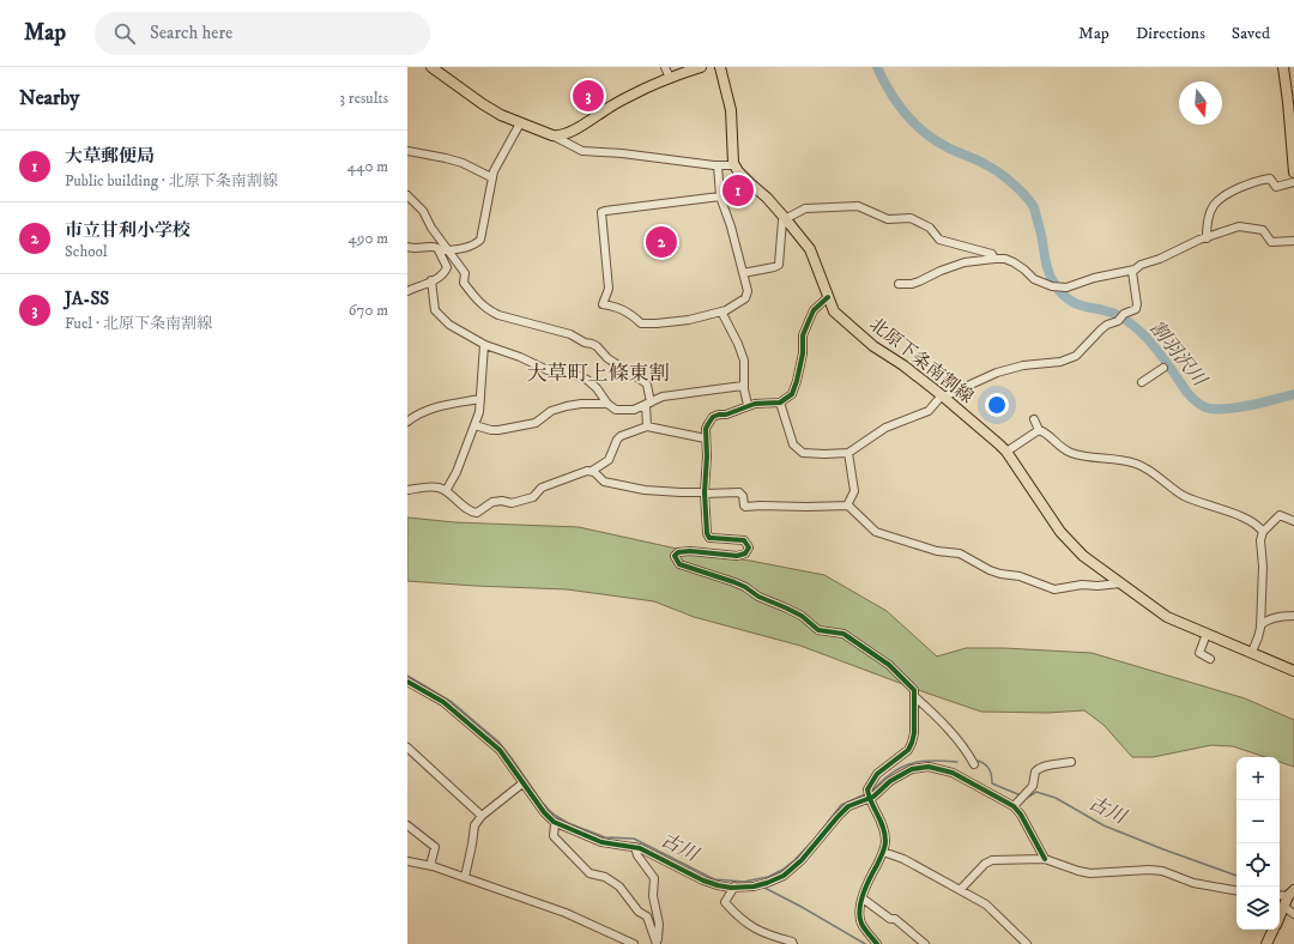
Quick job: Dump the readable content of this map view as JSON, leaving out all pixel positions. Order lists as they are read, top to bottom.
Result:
{
  "streets": {
    "main road": ["北原下条南割線"]
  },
  "districts": ["大草町上條東割"],
  "water": ["割羽沢川", "古川"],
  "north": "bottom",
  "page": {
    "header": "Map",
    "search": "Search here",
    "nav": ["Map", "Directions", "Saved"],
    "heading": ["Nearby", "3 results"],
    "pins": ["3", "1", "2"],
    "list": [
      {
        "mark": "1",
        "name": "大草郵便局",
        "note": "Public building · 北原下条南割線",
        "value": "440 m"
      },
      {
        "mark": "2",
        "name": "市立甘利小学校",
        "note": "School",
        "value": "490 m"
      },
      {
        "mark": "3",
        "name": "JA-SS",
        "note": "Fuel · 北原下条南割線",
        "value": "670 m"
      }
    ],
    "map_buttons": ["+", "−"]
  }
}
